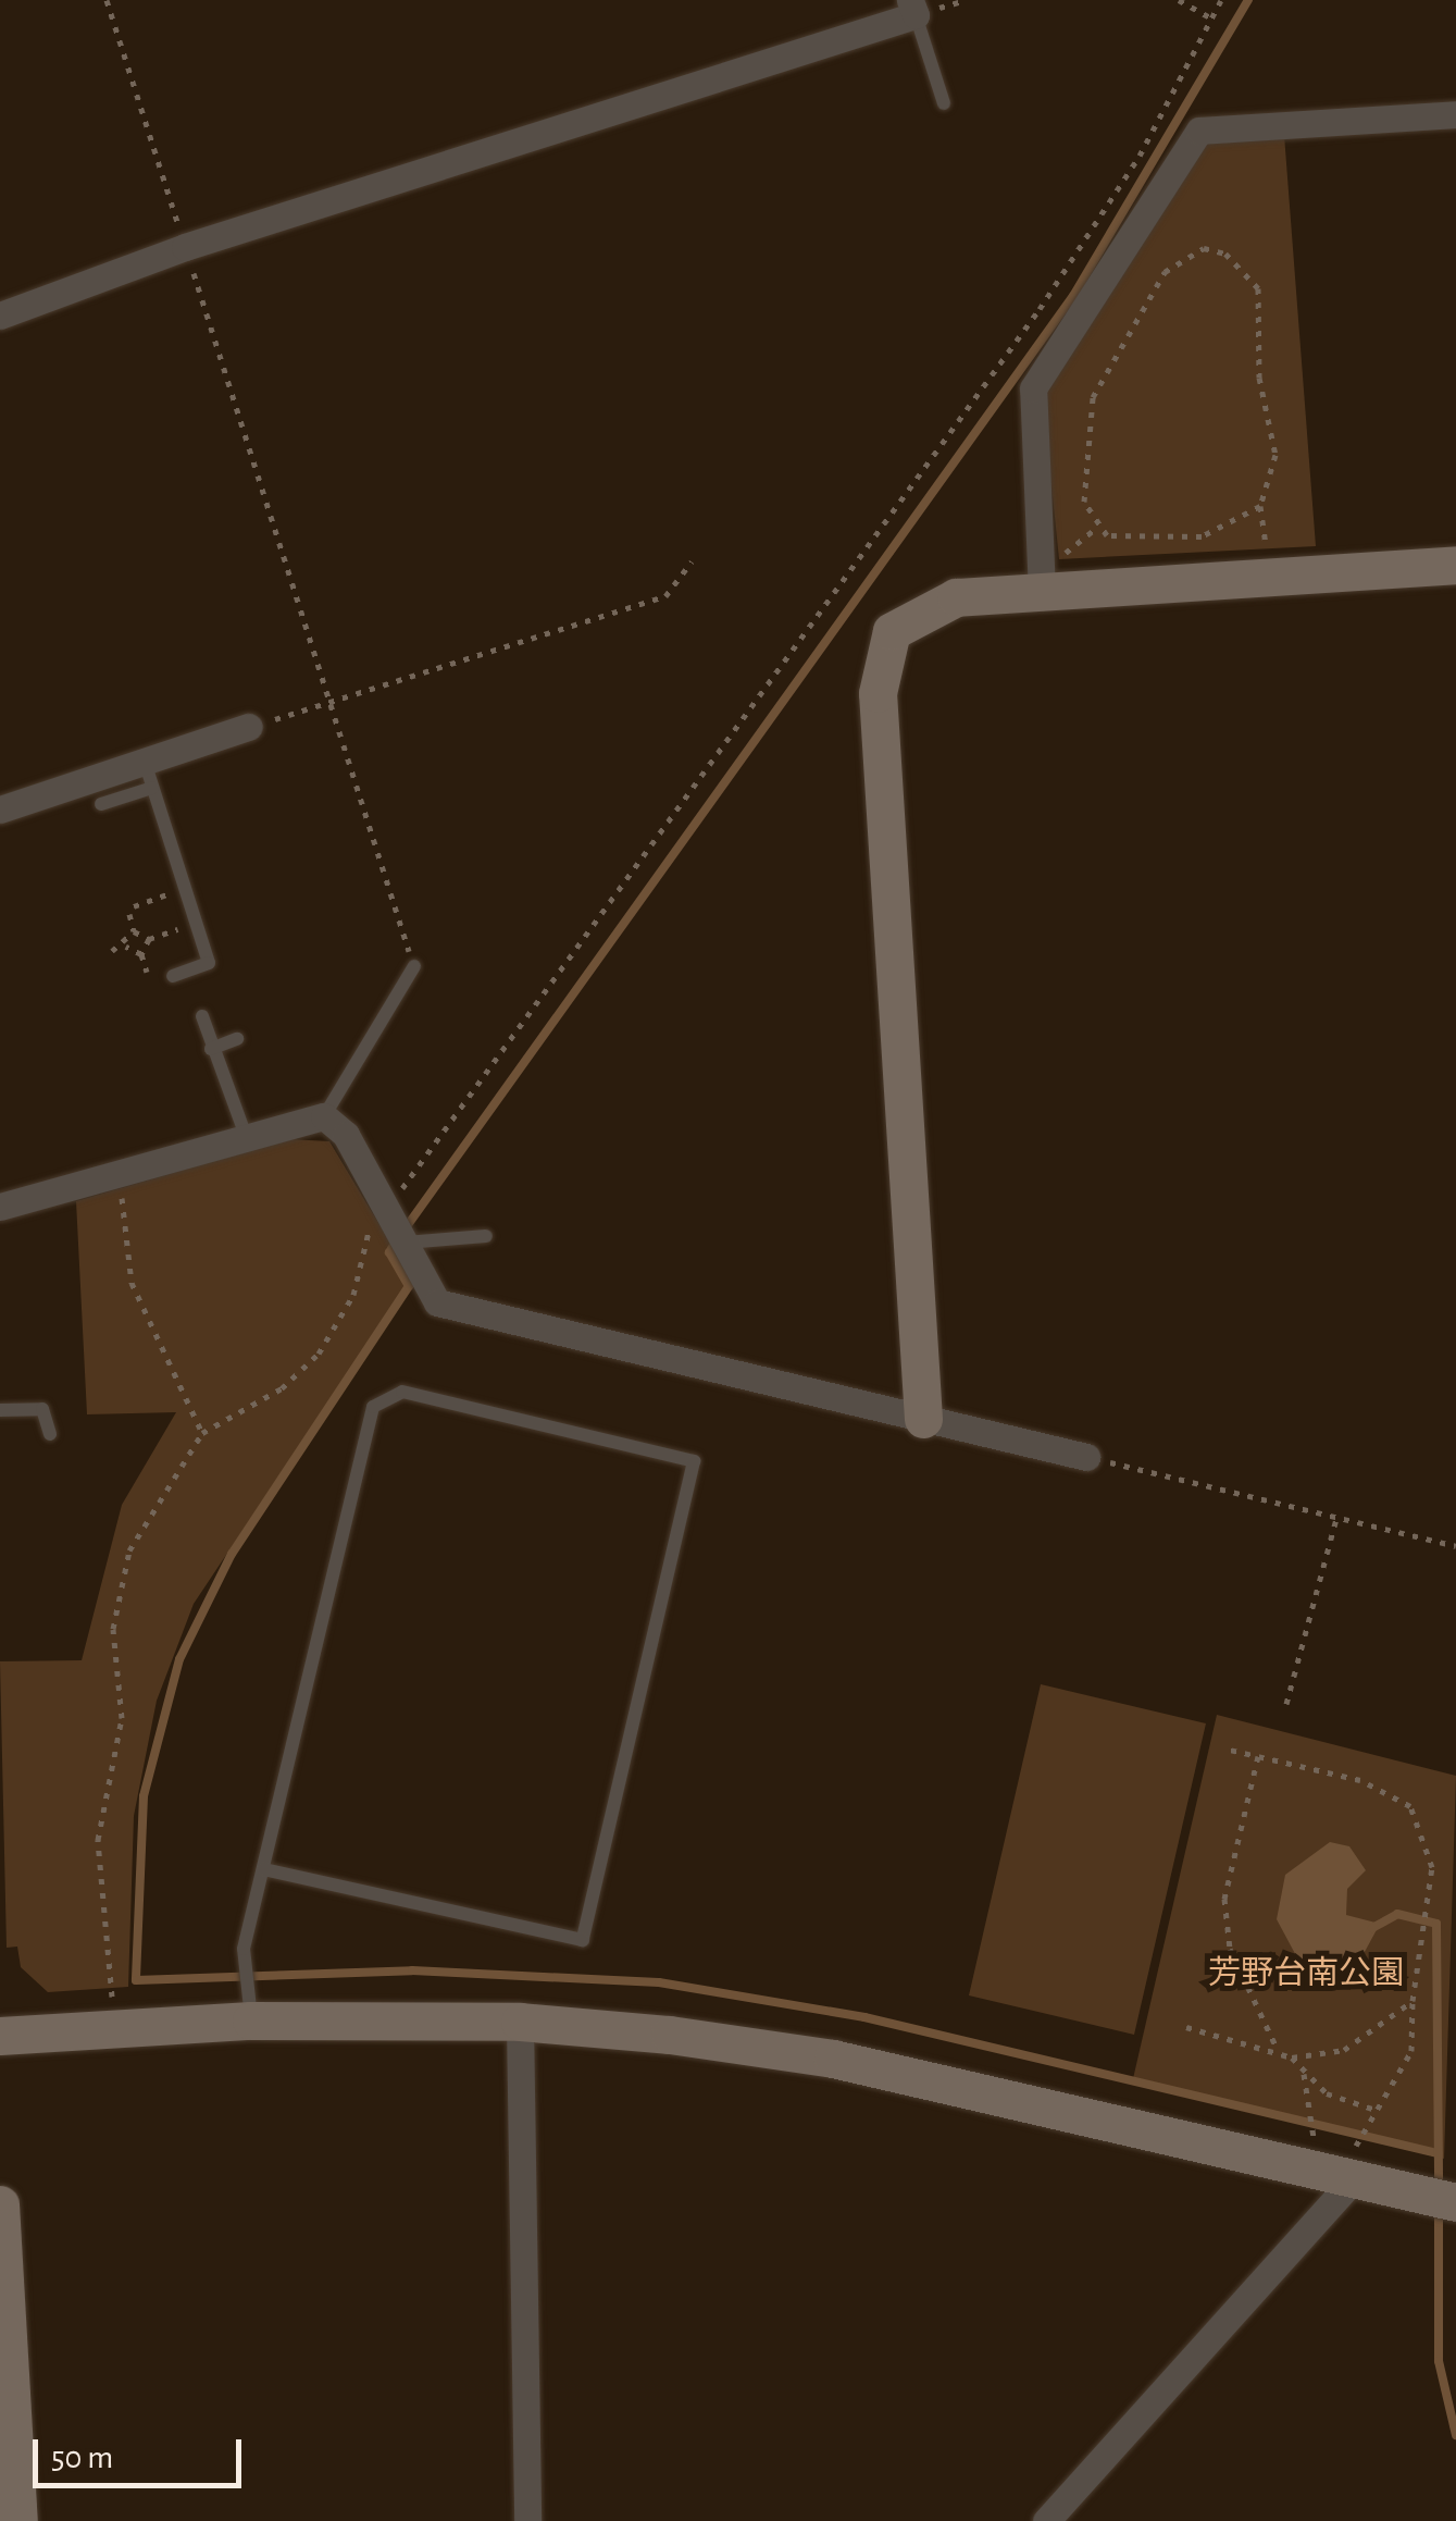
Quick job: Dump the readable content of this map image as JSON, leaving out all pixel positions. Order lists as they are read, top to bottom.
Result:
{
  "parks": ["芳野台南公園"],
  "scale_bar": "50 m"
}
